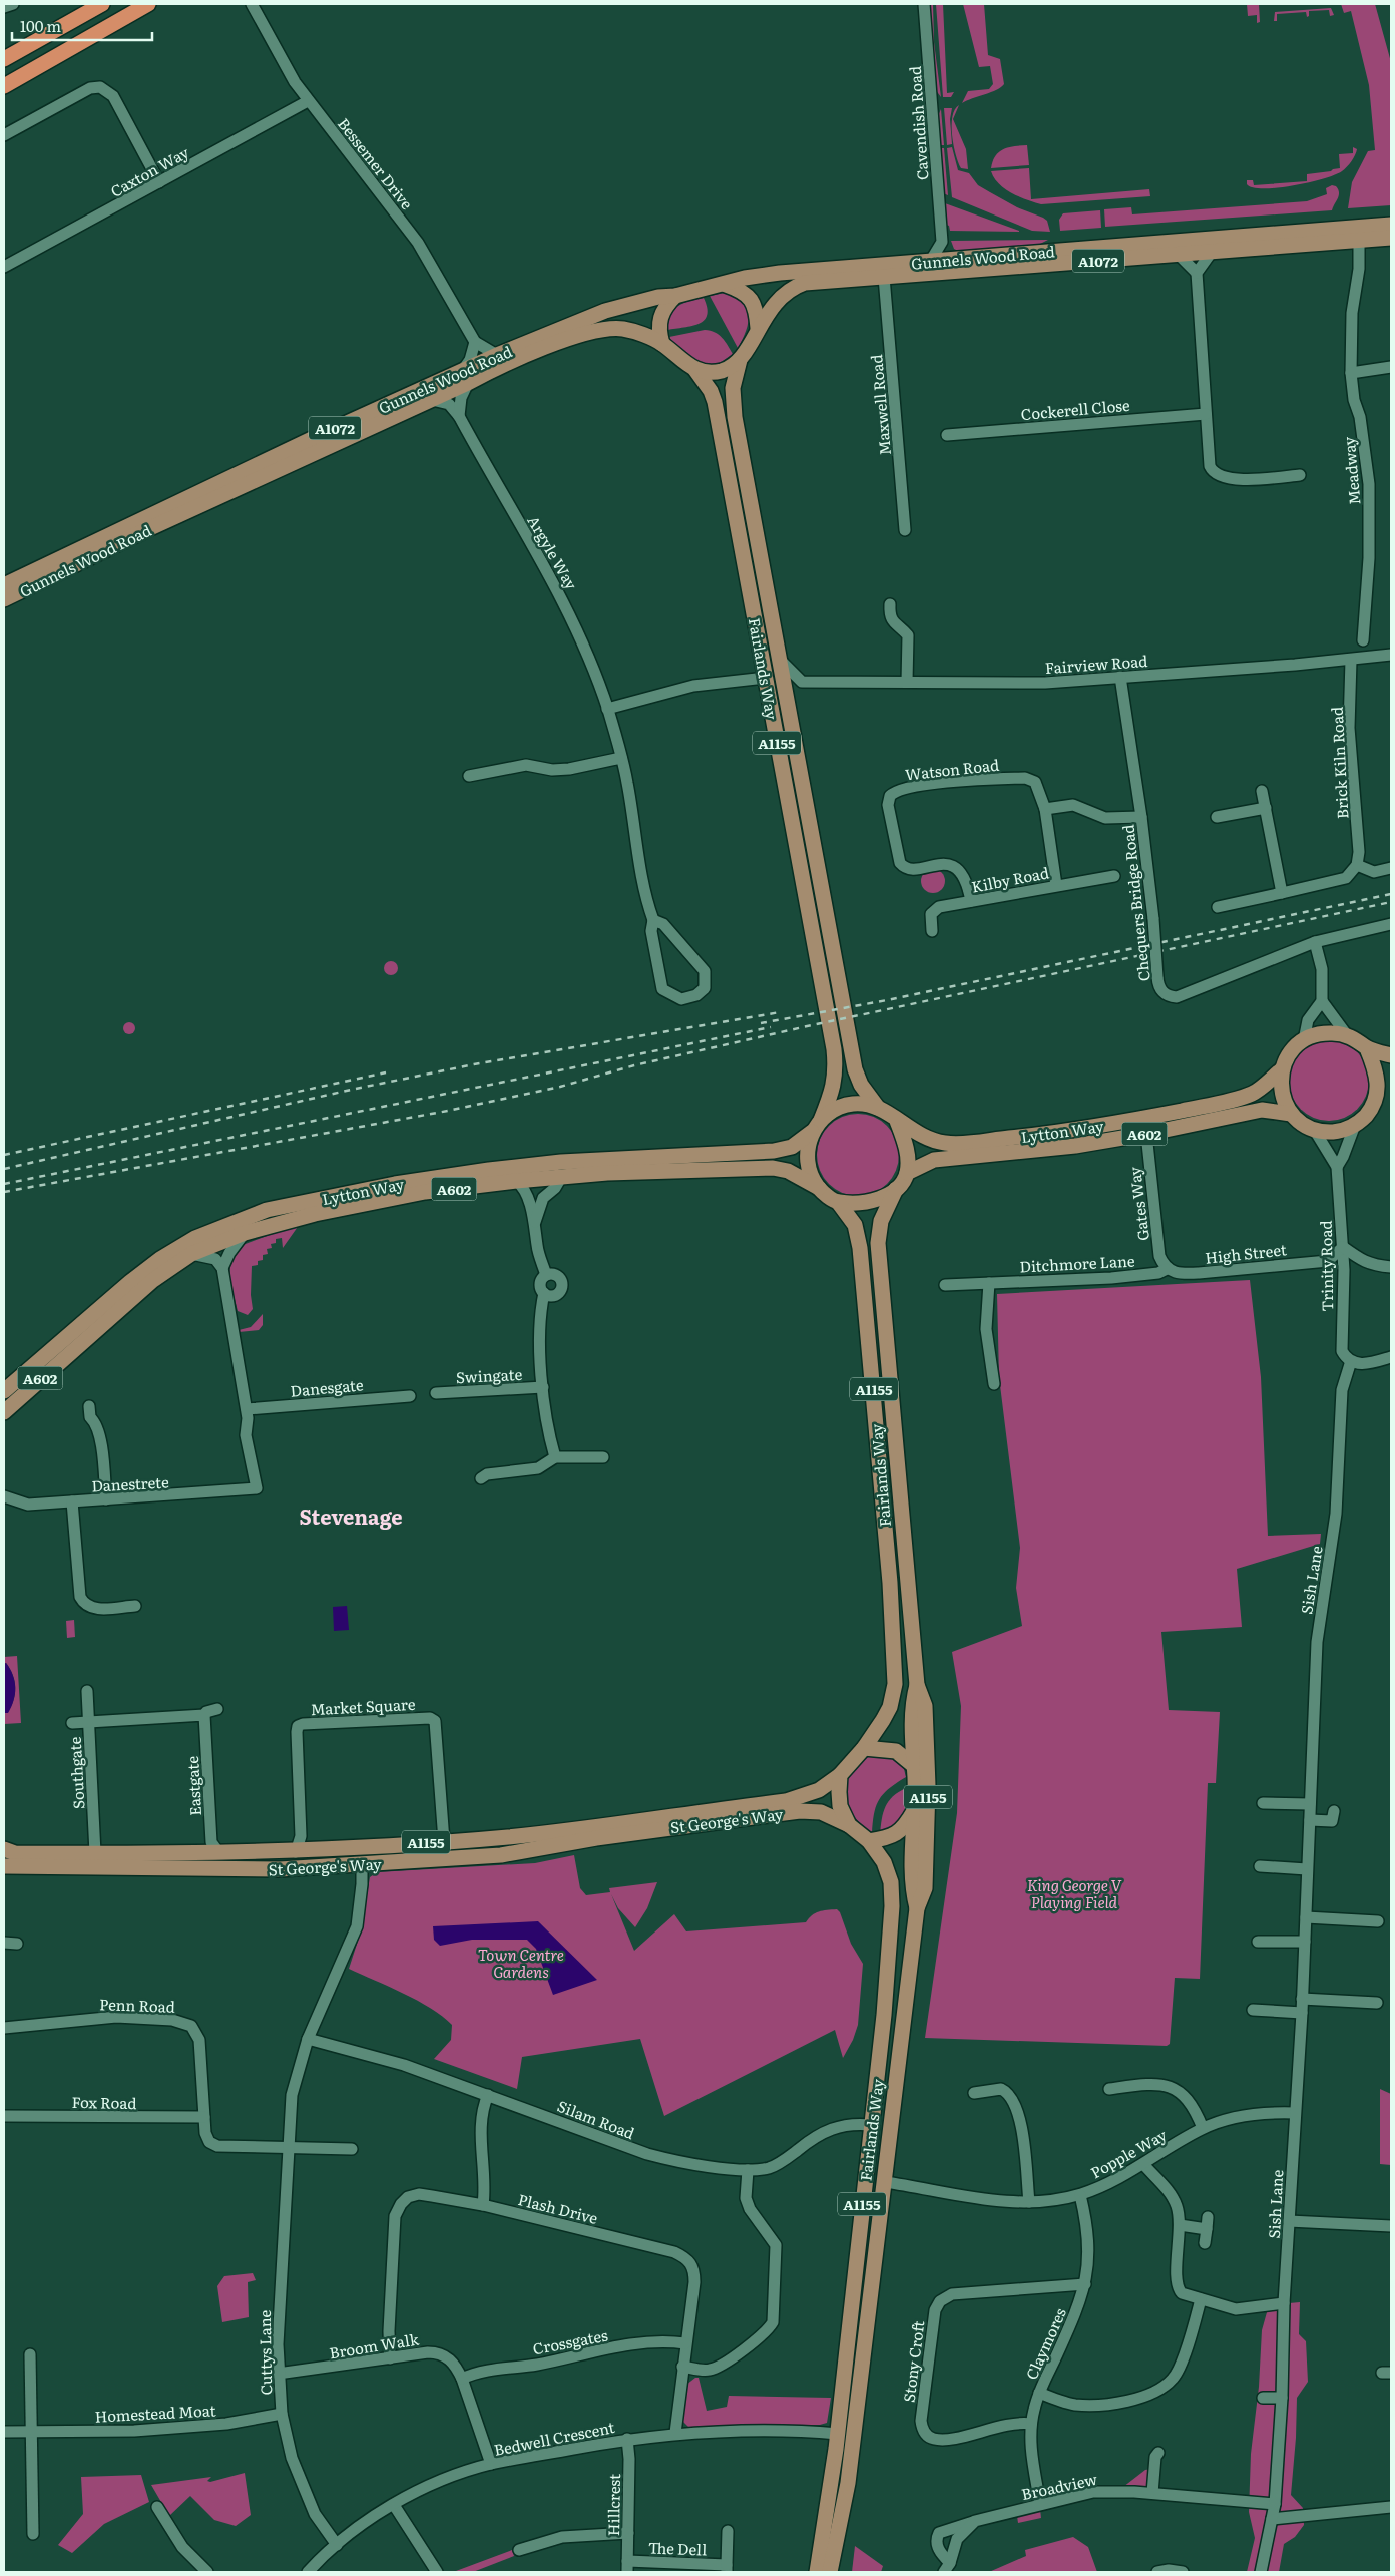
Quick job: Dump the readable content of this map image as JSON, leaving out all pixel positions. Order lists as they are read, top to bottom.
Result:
{
  "streets": {
    "main road": [
      "Gunnels Wood Road",
      "A1072",
      "Fairlands Way",
      "A1155",
      "Lytton Way",
      "A602",
      "St George's Way"
    ],
    "street": [
      "Cavendish Road",
      "Bessemer Drive",
      "Caxton Way",
      "Maxwell Road",
      "Cockerell Close",
      "Meadway",
      "Argyle Way",
      "Fairview Road",
      "Brick Kiln Road",
      "Watson Road",
      "Kilby Road",
      "Chequers Bridge Road",
      "Gates Way",
      "High Street",
      "Ditchmore Lane",
      "Trinity Road",
      "Swingate",
      "Danesgate",
      "Danestrete",
      "Sish Lane",
      "Market Square",
      "Southgate",
      "Eastgate",
      "Penn Road",
      "Fox Road",
      "Silam Road",
      "Popple Way",
      "Plash Drive",
      "Crossgates",
      "Claymores",
      "Broom Walk",
      "Cuttys Lane",
      "Stony Croft",
      "Homestead Moat",
      "Bedwell Crescent",
      "Broadview",
      "Hillcrest",
      "The Dell"
    ]
  },
  "crossings": [
    ["Bessemer Drive", "Caxton Way"],
    ["Bessemer Drive", "Gunnels Wood Road"],
    ["Gunnels Wood Road", "Maxwell Road"],
    ["Gunnels Wood Road", "Meadway"],
    ["Gunnels Wood Road", "Argyle Way"],
    ["Gunnels Wood Road", "Fairlands Way"],
    ["Fairview Road", "Brick Kiln Road"],
    ["Fairview Road", "Chequers Bridge Road"],
    ["Fairlands Way", "A1155"],
    ["Fairlands Way", "Lytton Way"],
    ["Fairlands Way", "A602"],
    ["Fairlands Way", "St George's Way"],
    ["Fairlands Way", "Silam Road"],
    ["Fairlands Way", "Popple Way"],
    ["Fairlands Way", "Bedwell Crescent"],
    ["A1155", "St George's Way"],
    ["Watson Road", "Kilby Road"],
    ["Lytton Way", "A602"],
    ["Lytton Way", "Gates Way"],
    ["Lytton Way", "Trinity Road"],
    ["Gates Way", "High Street"],
    ["Gates Way", "Ditchmore Lane"],
    ["High Street", "Ditchmore Lane"],
    ["Trinity Road", "Sish Lane"],
    ["Danesgate", "Danestrete"],
    ["Sish Lane", "Popple Way"],
    ["Sish Lane", "Broadview"],
    ["Market Square", "St George's Way"],
    ["Southgate", "St George's Way"],
    ["Eastgate", "St George's Way"],
    ["St George's Way", "Cuttys Lane"],
    ["Penn Road", "Fox Road"],
    ["Penn Road", "Cuttys Lane"],
    ["Silam Road", "Cuttys Lane"],
    ["Popple Way", "Claymores"],
    ["Plash Drive", "Crossgates"],
    ["Plash Drive", "Broom Walk"],
    ["Plash Drive", "Bedwell Crescent"],
    ["Crossgates", "Broom Walk"],
    ["Claymores", "Stony Croft"],
    ["Claymores", "Broadview"],
    ["Broom Walk", "Cuttys Lane"],
    ["Broom Walk", "Bedwell Crescent"],
    ["Cuttys Lane", "Homestead Moat"],
    ["Cuttys Lane", "Bedwell Crescent"],
    ["Bedwell Crescent", "Hillcrest"],
    ["Hillcrest", "The Dell"]
  ],
  "districts": ["Stevenage"],
  "parks": ["King George V Playing Field", "Town Centre Gardens"],
  "scale_bar": "100 m"
}
